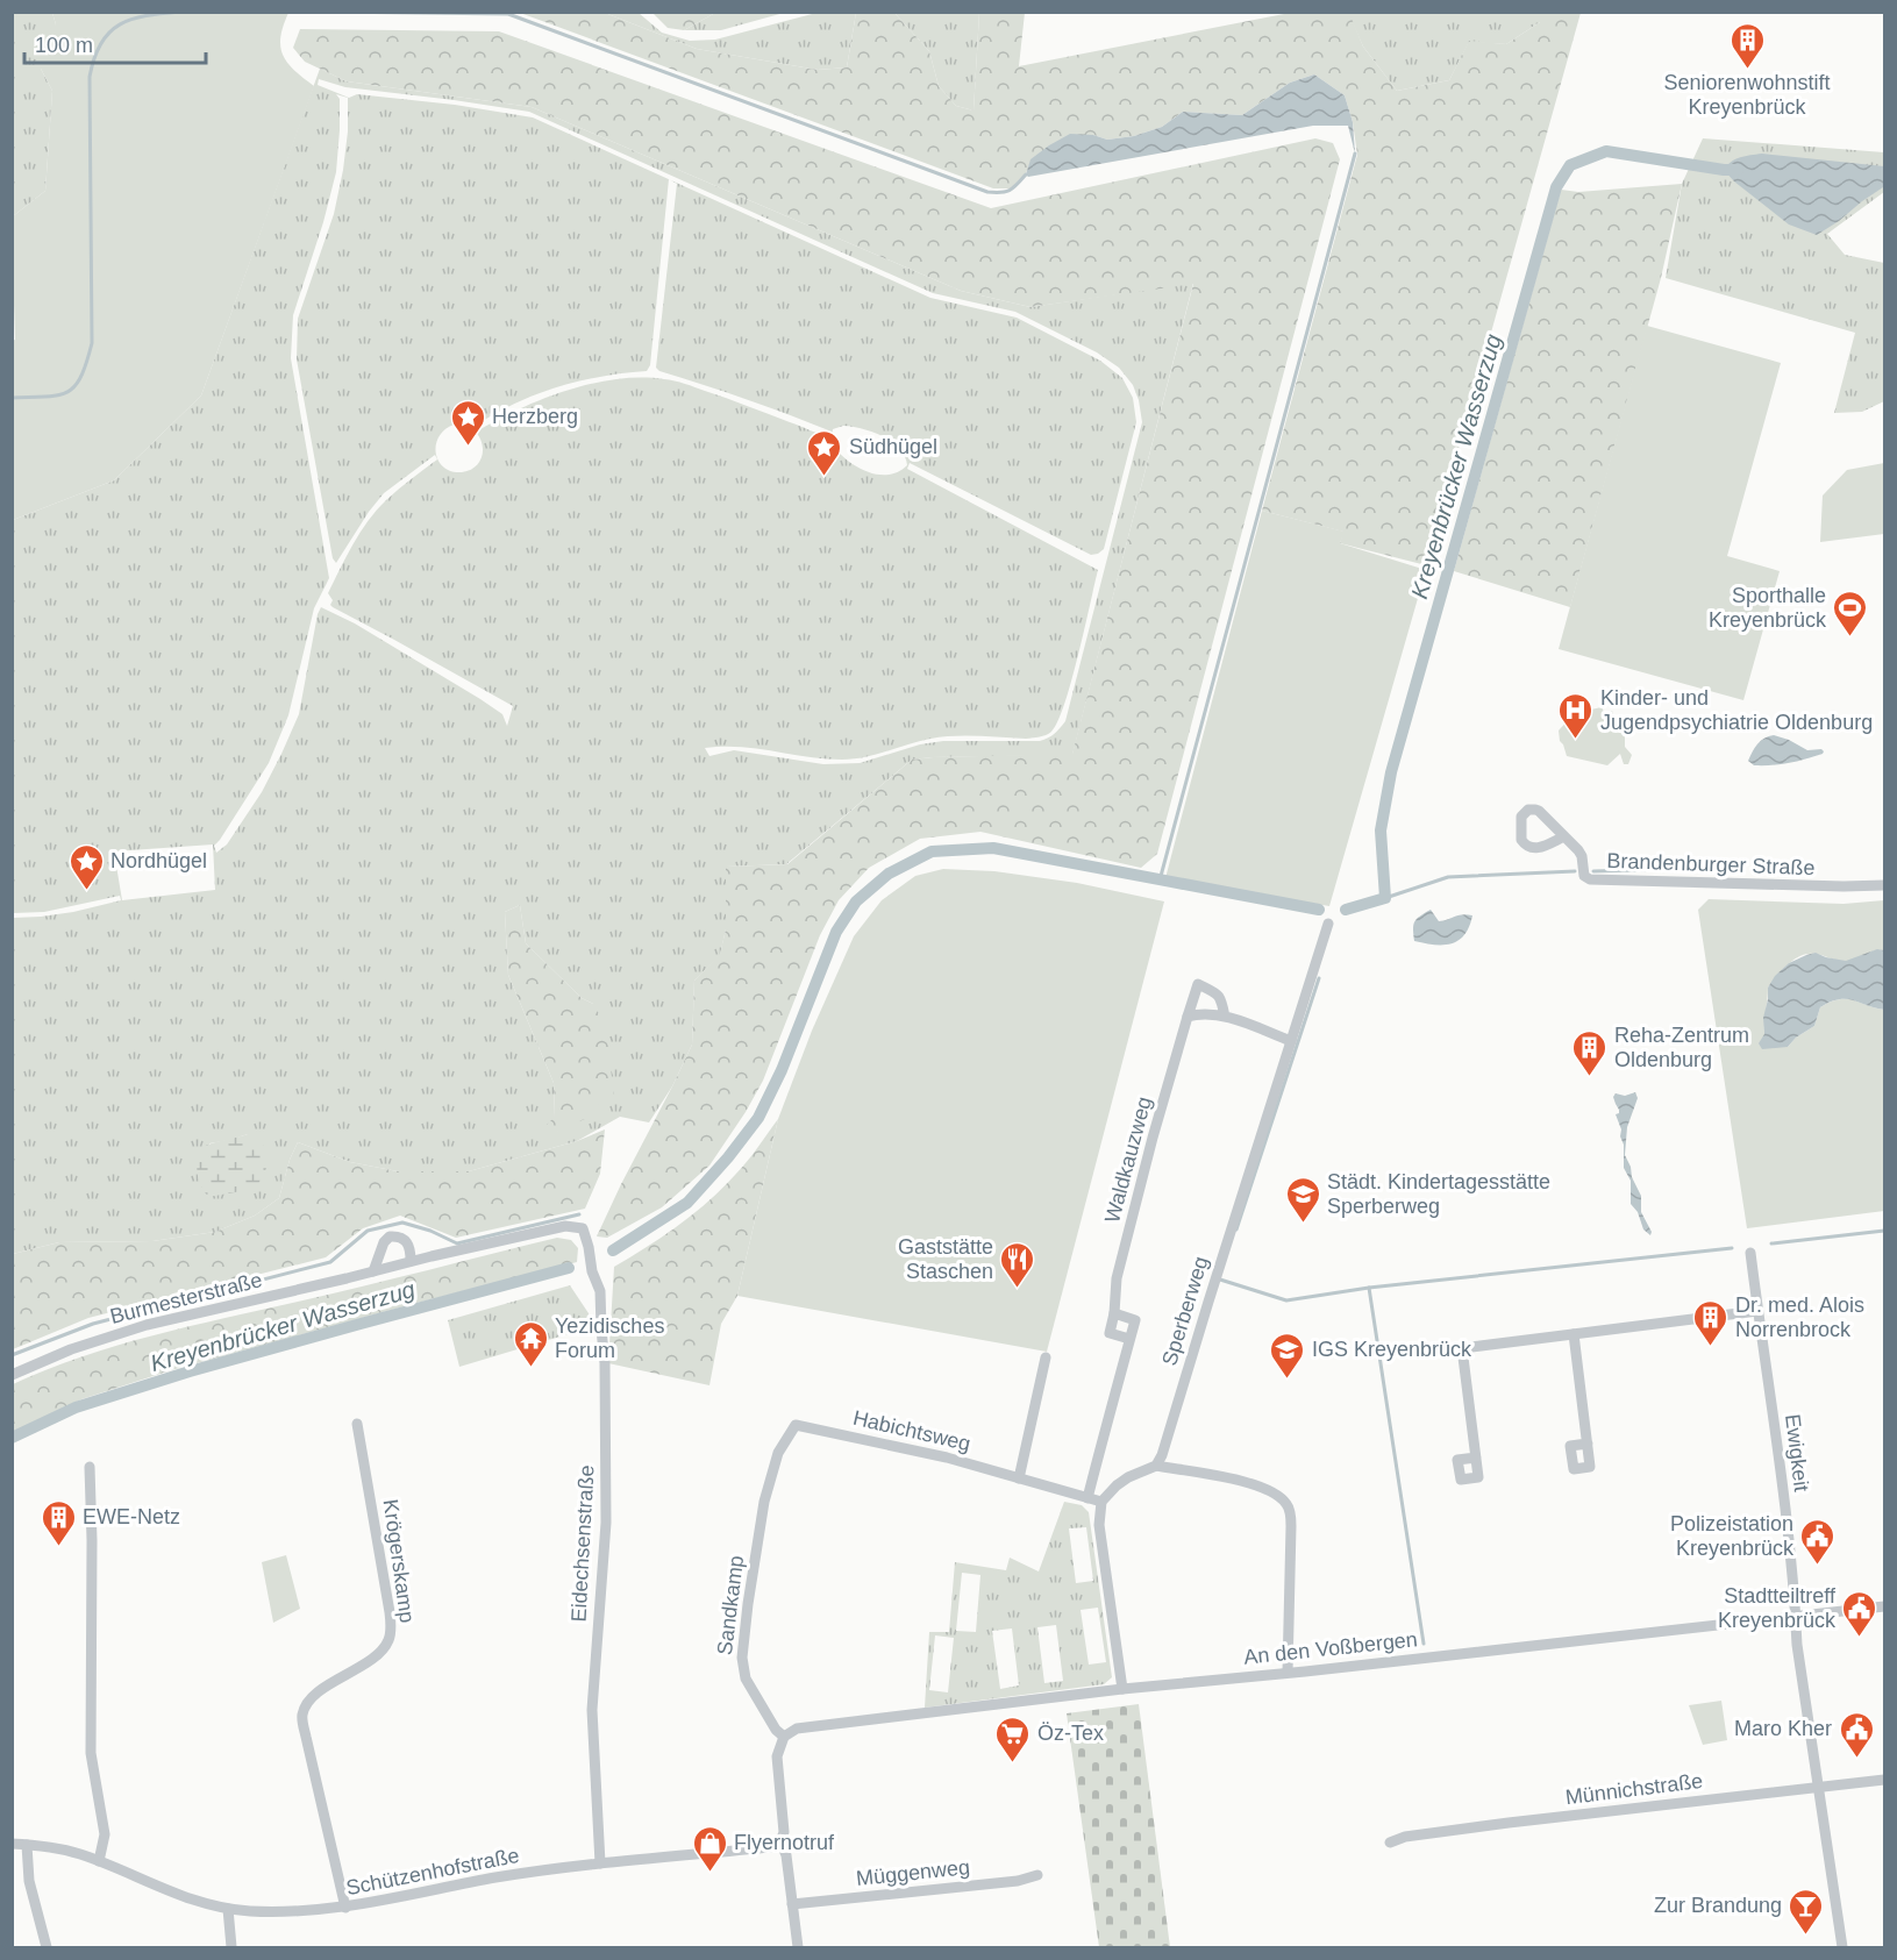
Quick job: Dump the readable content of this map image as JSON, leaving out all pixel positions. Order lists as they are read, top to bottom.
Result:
{
  "streets": {
    "street": [
      "Brandenburger Straße",
      "Waldkauzweg",
      "Burmesterstraße",
      "Sperberweg",
      "Habichtsweg",
      "Ewigkeit",
      "Eidechsenstraße",
      "Krögerskamp",
      "Sandkamp",
      "An den Voßbergen",
      "Münnichstraße",
      "Schützenhofstraße",
      "Müggenweg"
    ]
  },
  "crossings": [
    ["Burmesterstraße", "Eidechsenstraße"],
    ["Sperberweg", "Habichtsweg"],
    ["Sperberweg", "An den Voßbergen"],
    ["Habichtsweg", "Sandkamp"],
    ["Habichtsweg", "An den Voßbergen"],
    ["Ewigkeit", "An den Voßbergen"],
    ["Ewigkeit", "Münnichstraße"],
    ["Eidechsenstraße", "Schützenhofstraße"],
    ["Krögerskamp", "Schützenhofstraße"],
    ["Sandkamp", "An den Voßbergen"]
  ],
  "water": ["Kreyenbrücker Wasserzug"],
  "places": {
    "building": [
      "Seniorenwohnstift Kreyenbrück",
      "Reha-Zentrum Oldenburg",
      "Dr. med. Alois Norrenbrock",
      "EWE-Netz"
    ],
    "place": ["Herzberg", "Südhügel", "Nordhügel"],
    "sports": ["Sporthalle Kreyenbrück"],
    "hospital": ["Kinder- und Jugendpsychiatrie Oldenburg"],
    "school or university": ["Städt. Kindertagesstätte Sperberweg", "IGS Kreyenbrück"],
    "restaurant": ["Gaststätte Staschen"],
    "temple": ["Yezidisches Forum"],
    "public building": ["Polizeistation Kreyenbrück", "Stadtteiltreff Kreyenbrück", "Maro Kher"],
    "supermarket": ["Öz-Tex"],
    "shop": ["Flyernotruf"],
    "bar": ["Zur Brandung"]
  },
  "scale_bar": "100 m"
}
